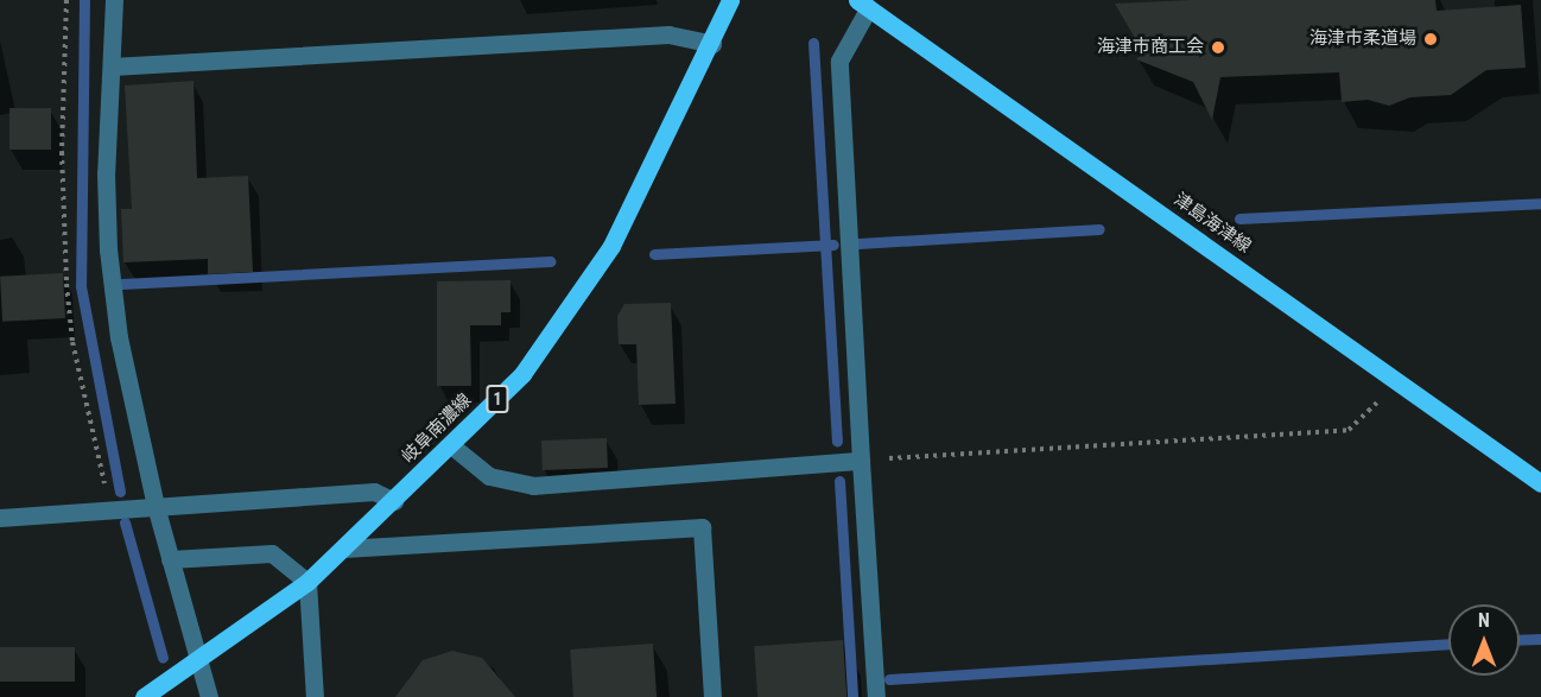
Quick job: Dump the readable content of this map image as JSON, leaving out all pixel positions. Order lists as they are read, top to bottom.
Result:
{
  "streets": {
    "main road": ["津島海津線", "1", "岐阜南濃線"]
  },
  "places": ["海津市柔道場", "海津市商工会"],
  "north": "top"
}
